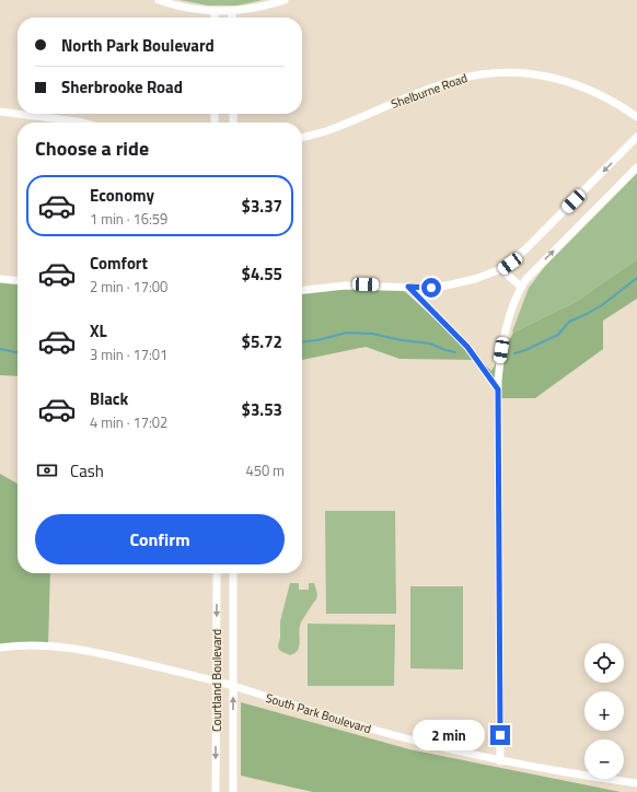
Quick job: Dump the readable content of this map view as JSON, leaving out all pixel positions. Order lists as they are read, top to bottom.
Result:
{
  "streets": {
    "street": ["Shelburne Road", "Courtland Boulevard", "South Park Boulevard"]
  },
  "crossings": [
    ["Courtland Boulevard", "South Park Boulevard"]
  ],
  "page": {
    "banner": ["North Park Boulevard", "Sherbrooke Road"],
    "heading": "Choose a ride",
    "list": [
      {
        "name": "Economy",
        "note": "1 min · 16:59",
        "value": "$3.37"
      },
      {
        "name": "Comfort",
        "note": "2 min · 17:00",
        "value": "$4.55"
      },
      {
        "name": "XL",
        "note": "3 min · 17:01",
        "value": "$5.72"
      },
      {
        "name": "Black",
        "note": "4 min · 17:02",
        "value": "$3.53"
      }
    ],
    "pay": ["Cash", "450 m"],
    "buttons": "Confirm",
    "map_buttons": ["+", "−"],
    "bubble": "2 min"
  }
}
